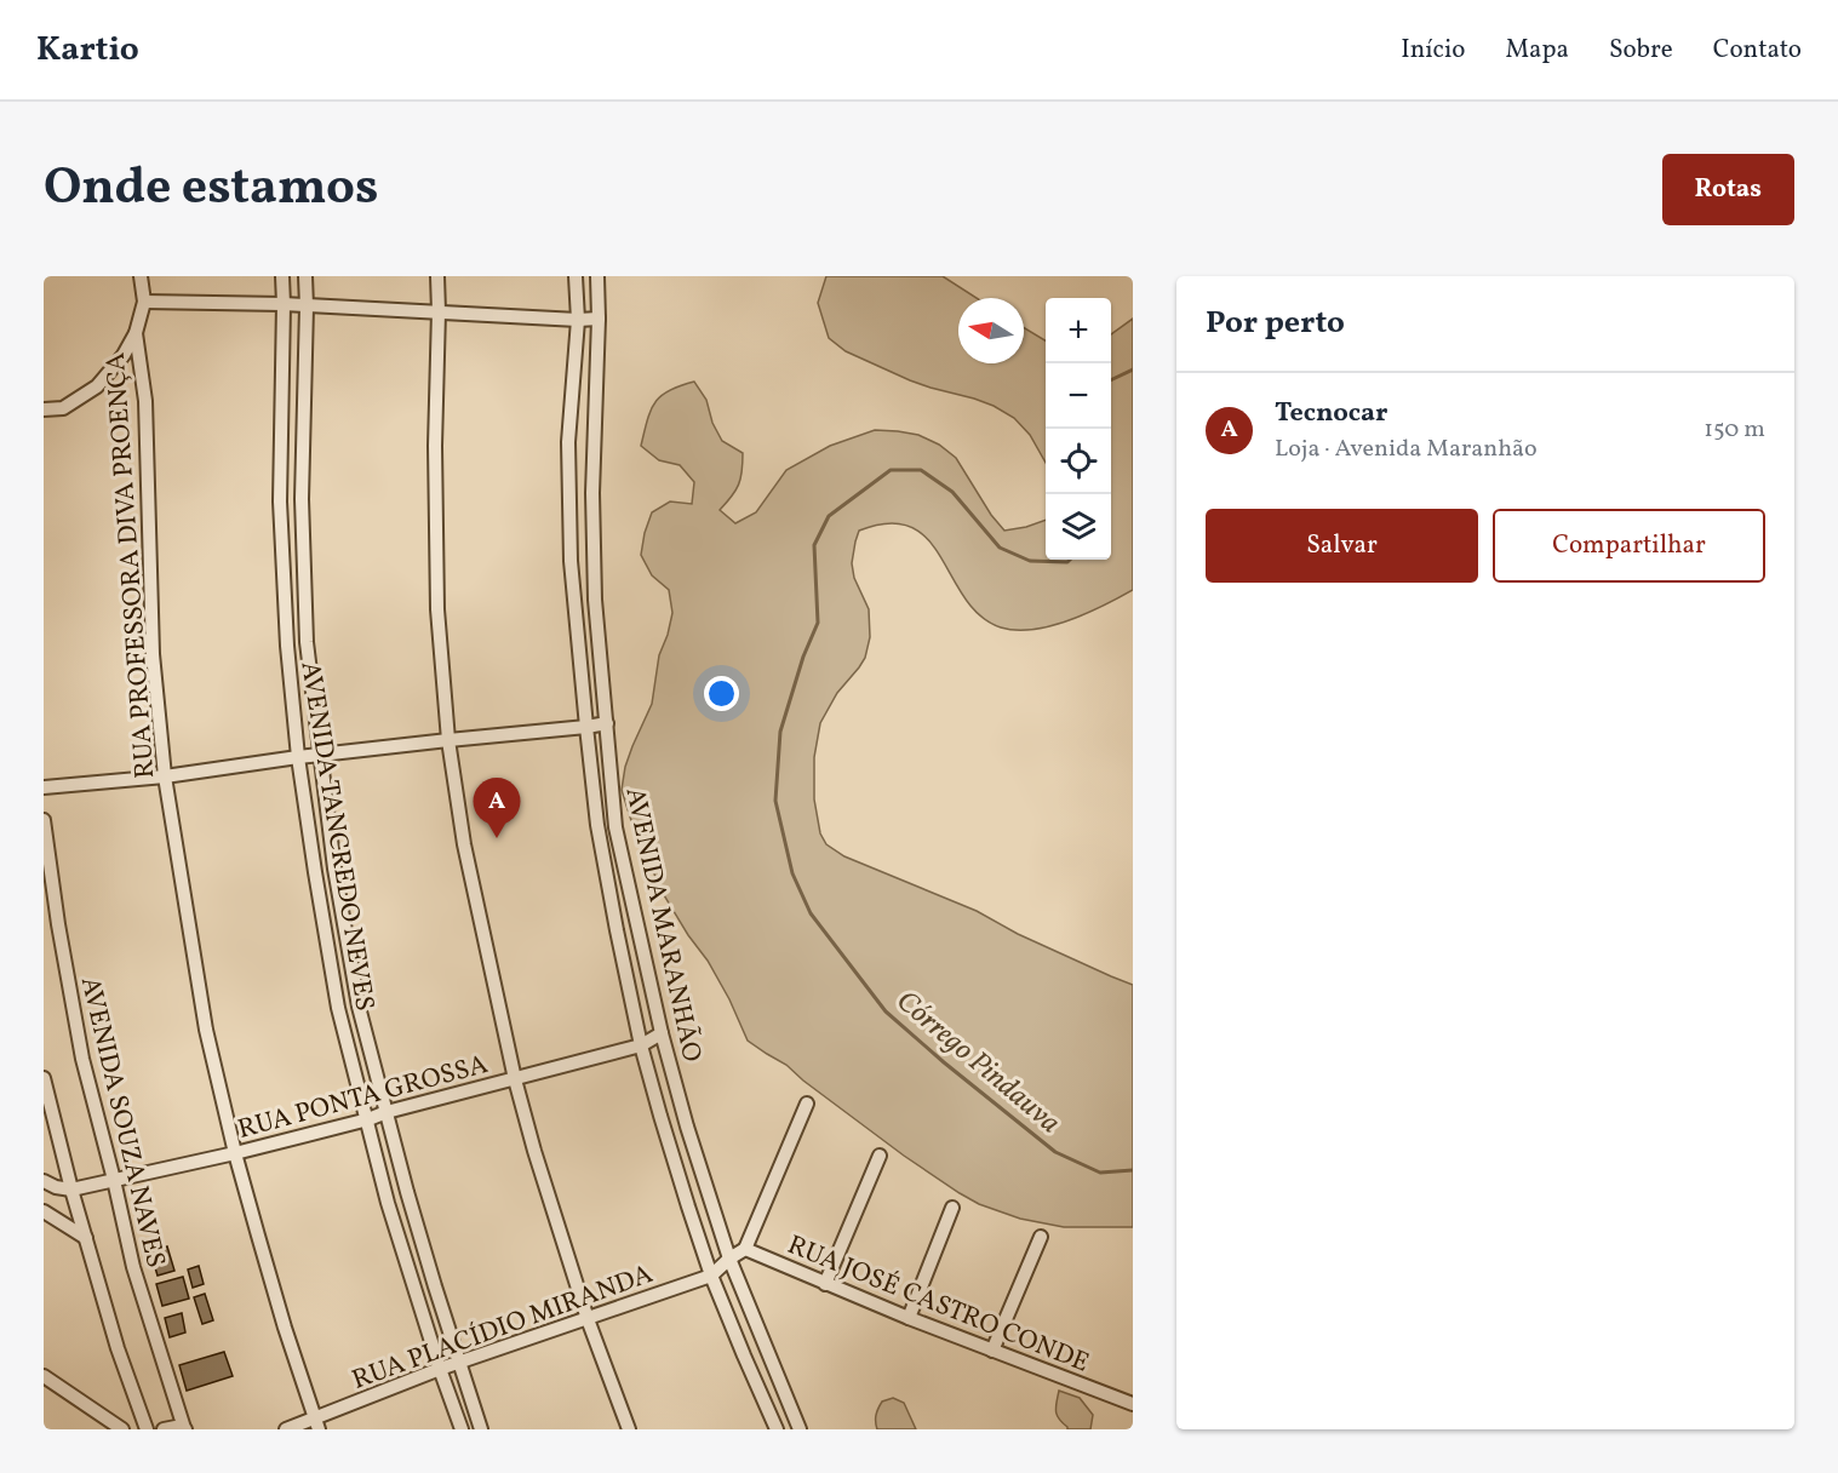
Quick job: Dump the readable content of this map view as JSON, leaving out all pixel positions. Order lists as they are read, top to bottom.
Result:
{
  "streets": {
    "street": [
      "RUA PROFESSORA DIVA PROENÇA",
      "AVENIDA TANCREDO NEVES",
      "AVENIDA MARANHÃO",
      "RUA PONTA GROSSA",
      "AVENIDA SOUZA NAVES",
      "RUA JOSÉ CASTRO CONDE",
      "RUA PLACÍDIO MIRANDA"
    ]
  },
  "crossings": [
    ["RUA PROFESSORA DIVA PROENÇA", "RUA PONTA GROSSA"],
    ["RUA PROFESSORA DIVA PROENÇA", "RUA PLACÍDIO MIRANDA"],
    ["AVENIDA TANCREDO NEVES", "RUA PONTA GROSSA"],
    ["AVENIDA TANCREDO NEVES", "RUA PLACÍDIO MIRANDA"],
    ["AVENIDA MARANHÃO", "RUA PONTA GROSSA"],
    ["AVENIDA MARANHÃO", "RUA JOSÉ CASTRO CONDE"],
    ["AVENIDA MARANHÃO", "RUA PLACÍDIO MIRANDA"],
    ["RUA PONTA GROSSA", "AVENIDA SOUZA NAVES"],
    ["RUA JOSÉ CASTRO CONDE", "RUA PLACÍDIO MIRANDA"]
  ],
  "water": ["Córrego Pindauva"],
  "north": "left",
  "page": {
    "header": "Kartio",
    "nav": [
      "Início",
      "Mapa",
      "Sobre",
      "Contato"
    ],
    "title": "Onde estamos",
    "buttons": [
      "Rotas",
      ["Salvar", "Compartilhar"]
    ],
    "heading": "Por perto",
    "map_buttons": ["+", "−"],
    "list": [
      {
        "mark": "A",
        "name": "Tecnocar",
        "note": "Loja · Avenida Maranhão",
        "value": "150 m"
      }
    ],
    "pins": "A"
  }
}
